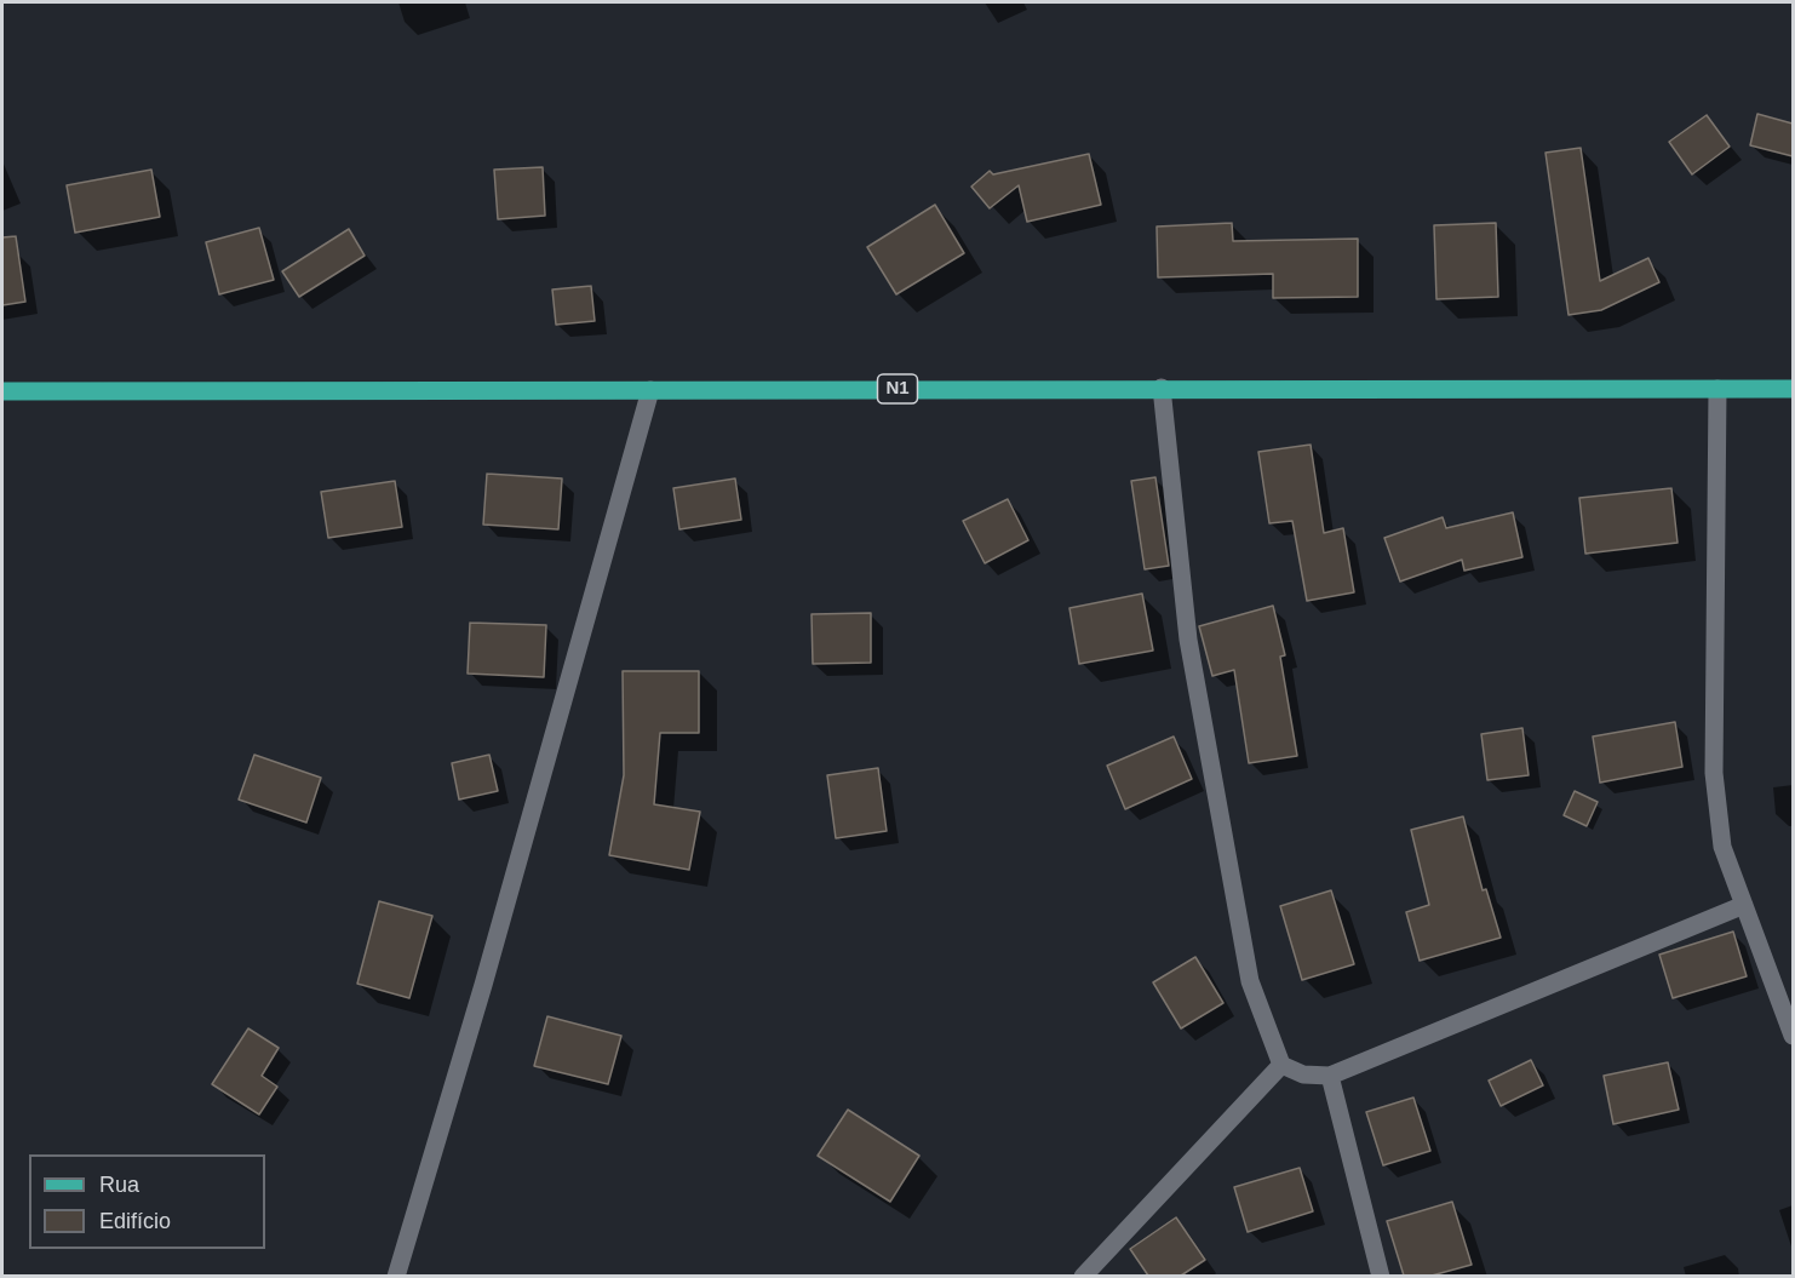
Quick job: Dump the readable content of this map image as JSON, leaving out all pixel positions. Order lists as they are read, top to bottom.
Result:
{
  "streets": {
    "main road": ["N1"]
  },
  "legend": ["Rua", "Edifício"]
}
